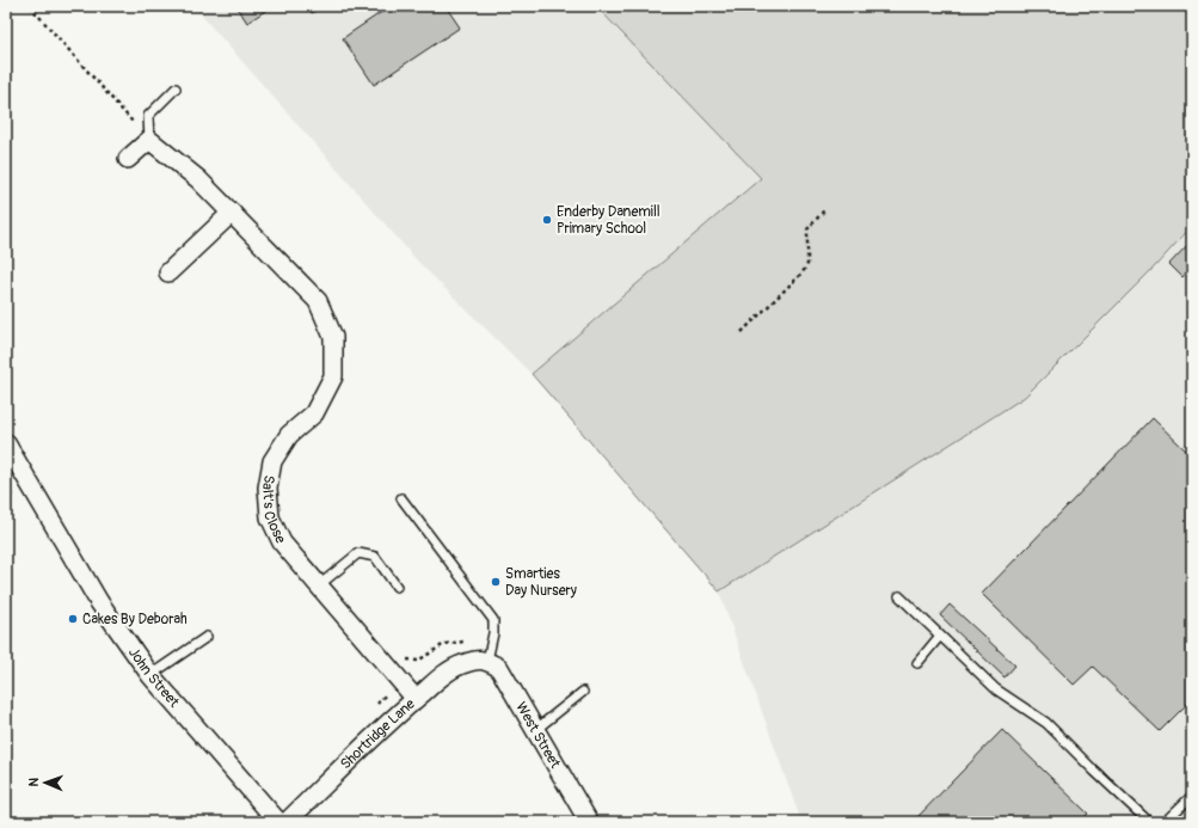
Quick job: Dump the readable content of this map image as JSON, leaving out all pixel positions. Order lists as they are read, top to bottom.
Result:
{
  "streets": {
    "street": [
      "Salt's Close",
      "John Street",
      "Shortridge Lane",
      "West Street"
    ]
  },
  "crossings": [
    ["Salt's Close", "Shortridge Lane"],
    ["Shortridge Lane", "West Street"]
  ],
  "places": ["Enderby Danemill Primary School", "Smarties Day Nursery", "Cakes By Deborah"],
  "north": "left"
}
